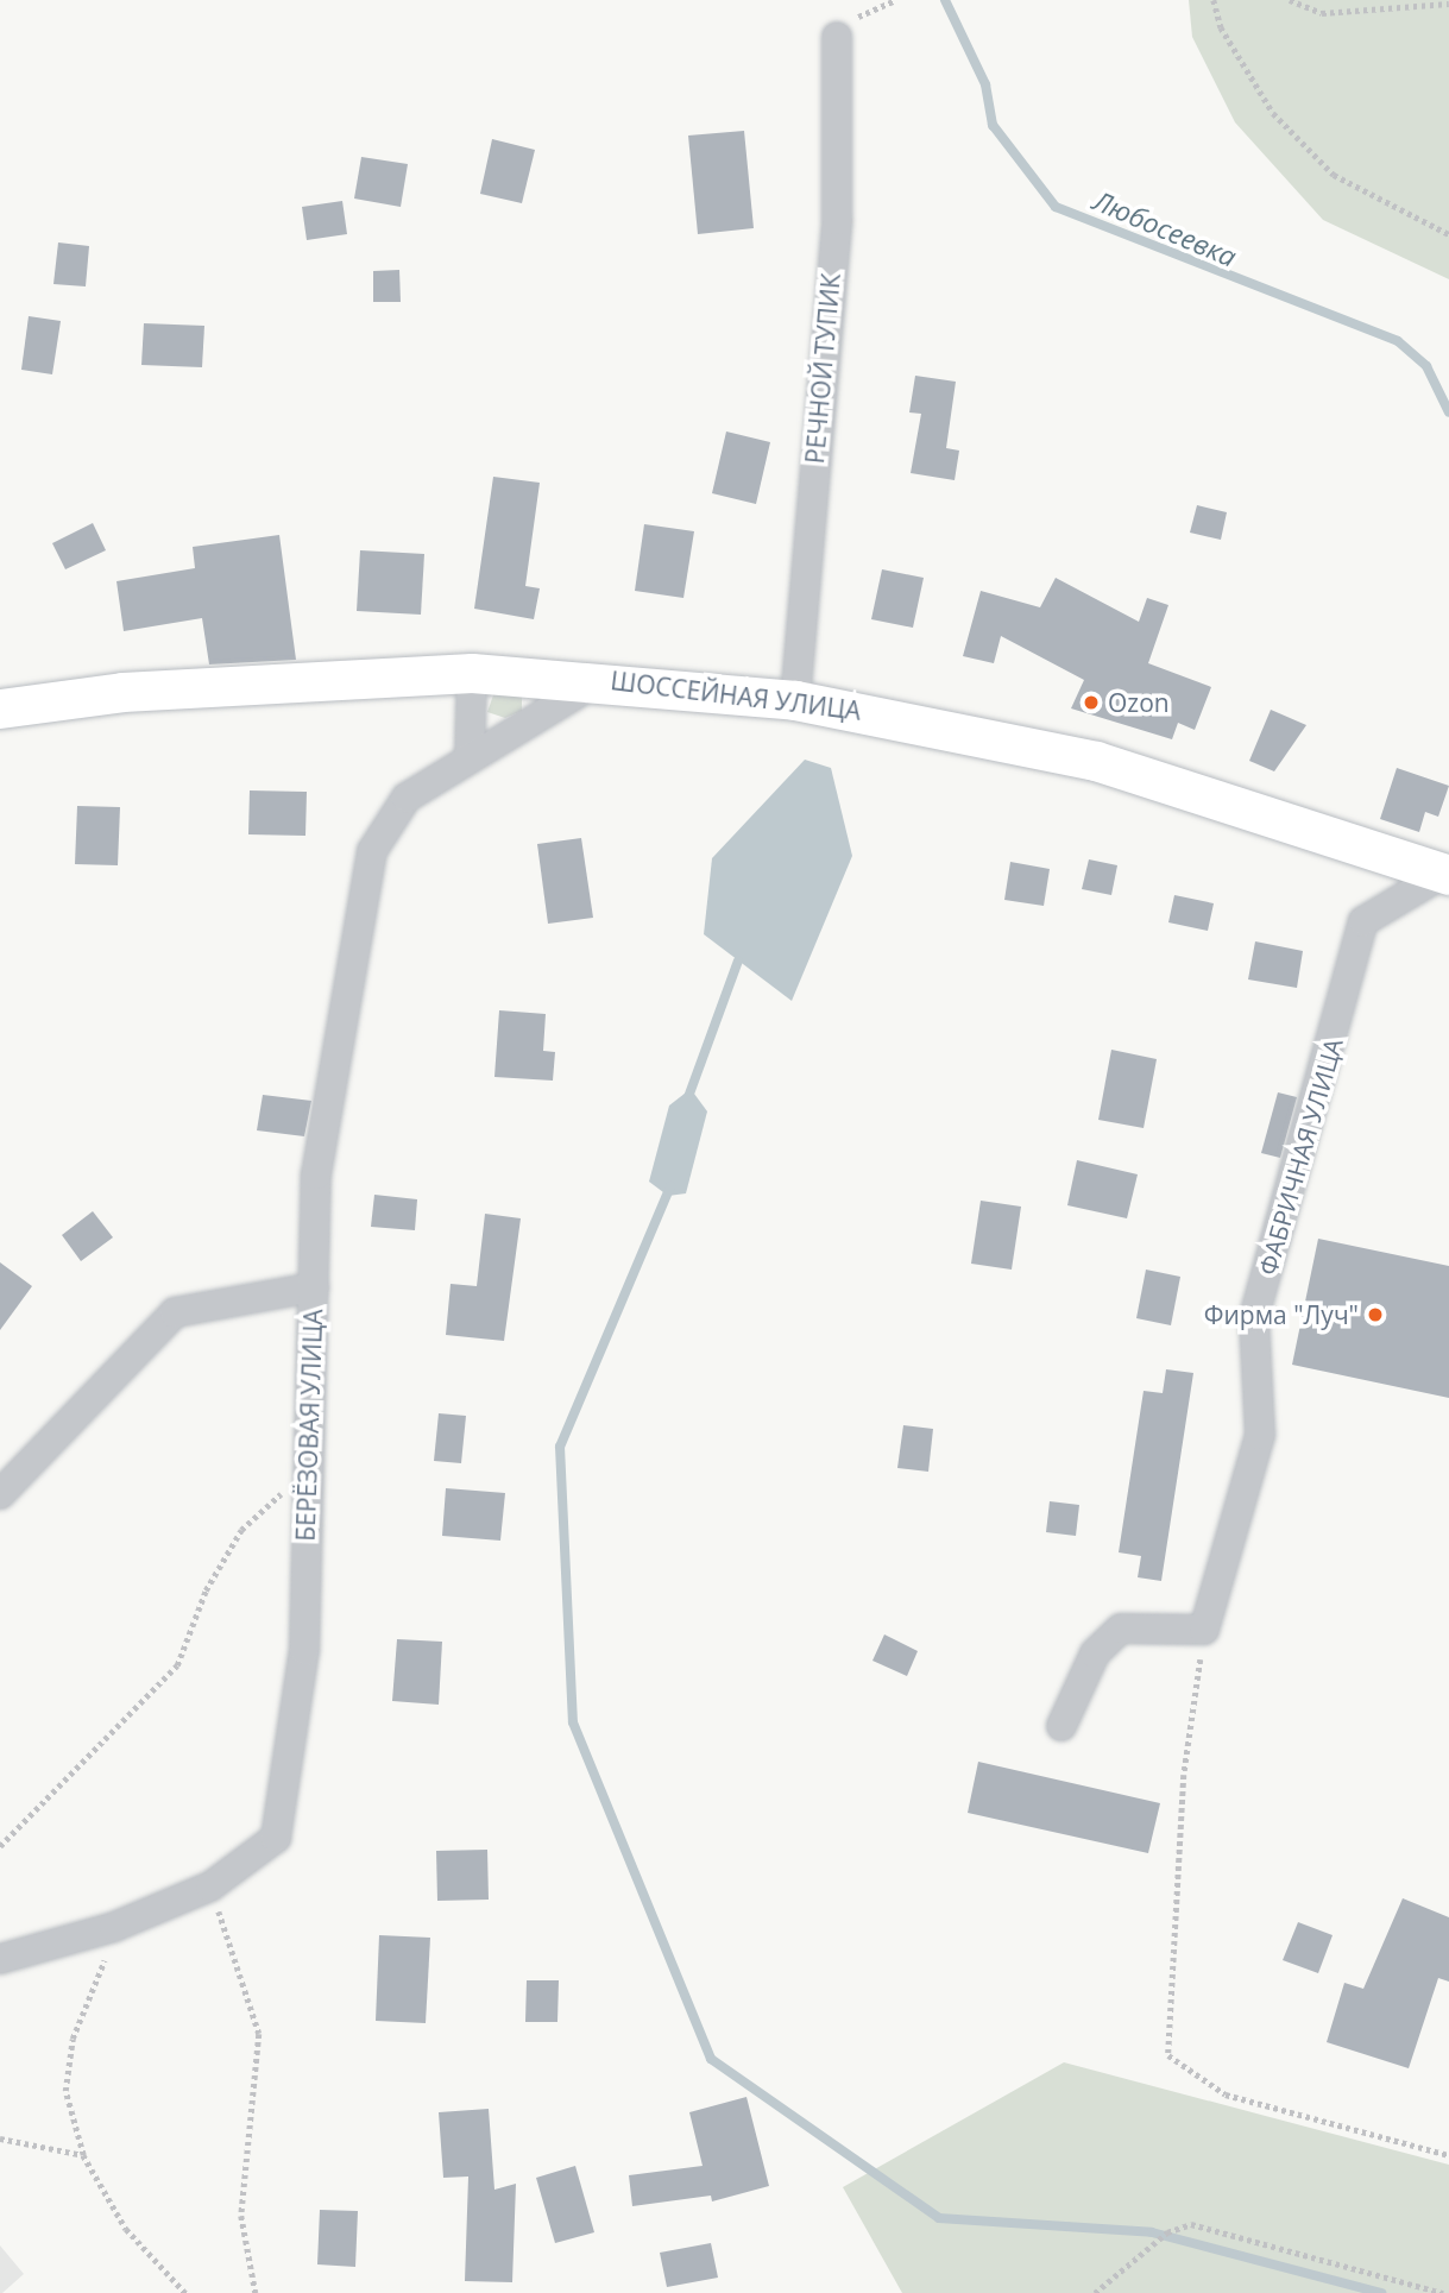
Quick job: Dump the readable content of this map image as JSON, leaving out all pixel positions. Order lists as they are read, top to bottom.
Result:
{
  "streets": {
    "street": [
      "РЕЧНОЙ ТУПИК",
      "ШОССЕЙНАЯ УЛИЦА",
      "ФАБРИЧНАЯ УЛИЦА",
      "БЕРЁЗОВАЯ УЛИЦА"
    ]
  },
  "crossings": [
    ["РЕЧНОЙ ТУПИК", "ШОССЕЙНАЯ УЛИЦА"],
    ["ШОССЕЙНАЯ УЛИЦА", "ФАБРИЧНАЯ УЛИЦА"],
    ["ШОССЕЙНАЯ УЛИЦА", "БЕРЁЗОВАЯ УЛИЦА"]
  ],
  "water": ["Любосеевка"],
  "places": ["Ozon", "Фирма \"Луч\""]
}
